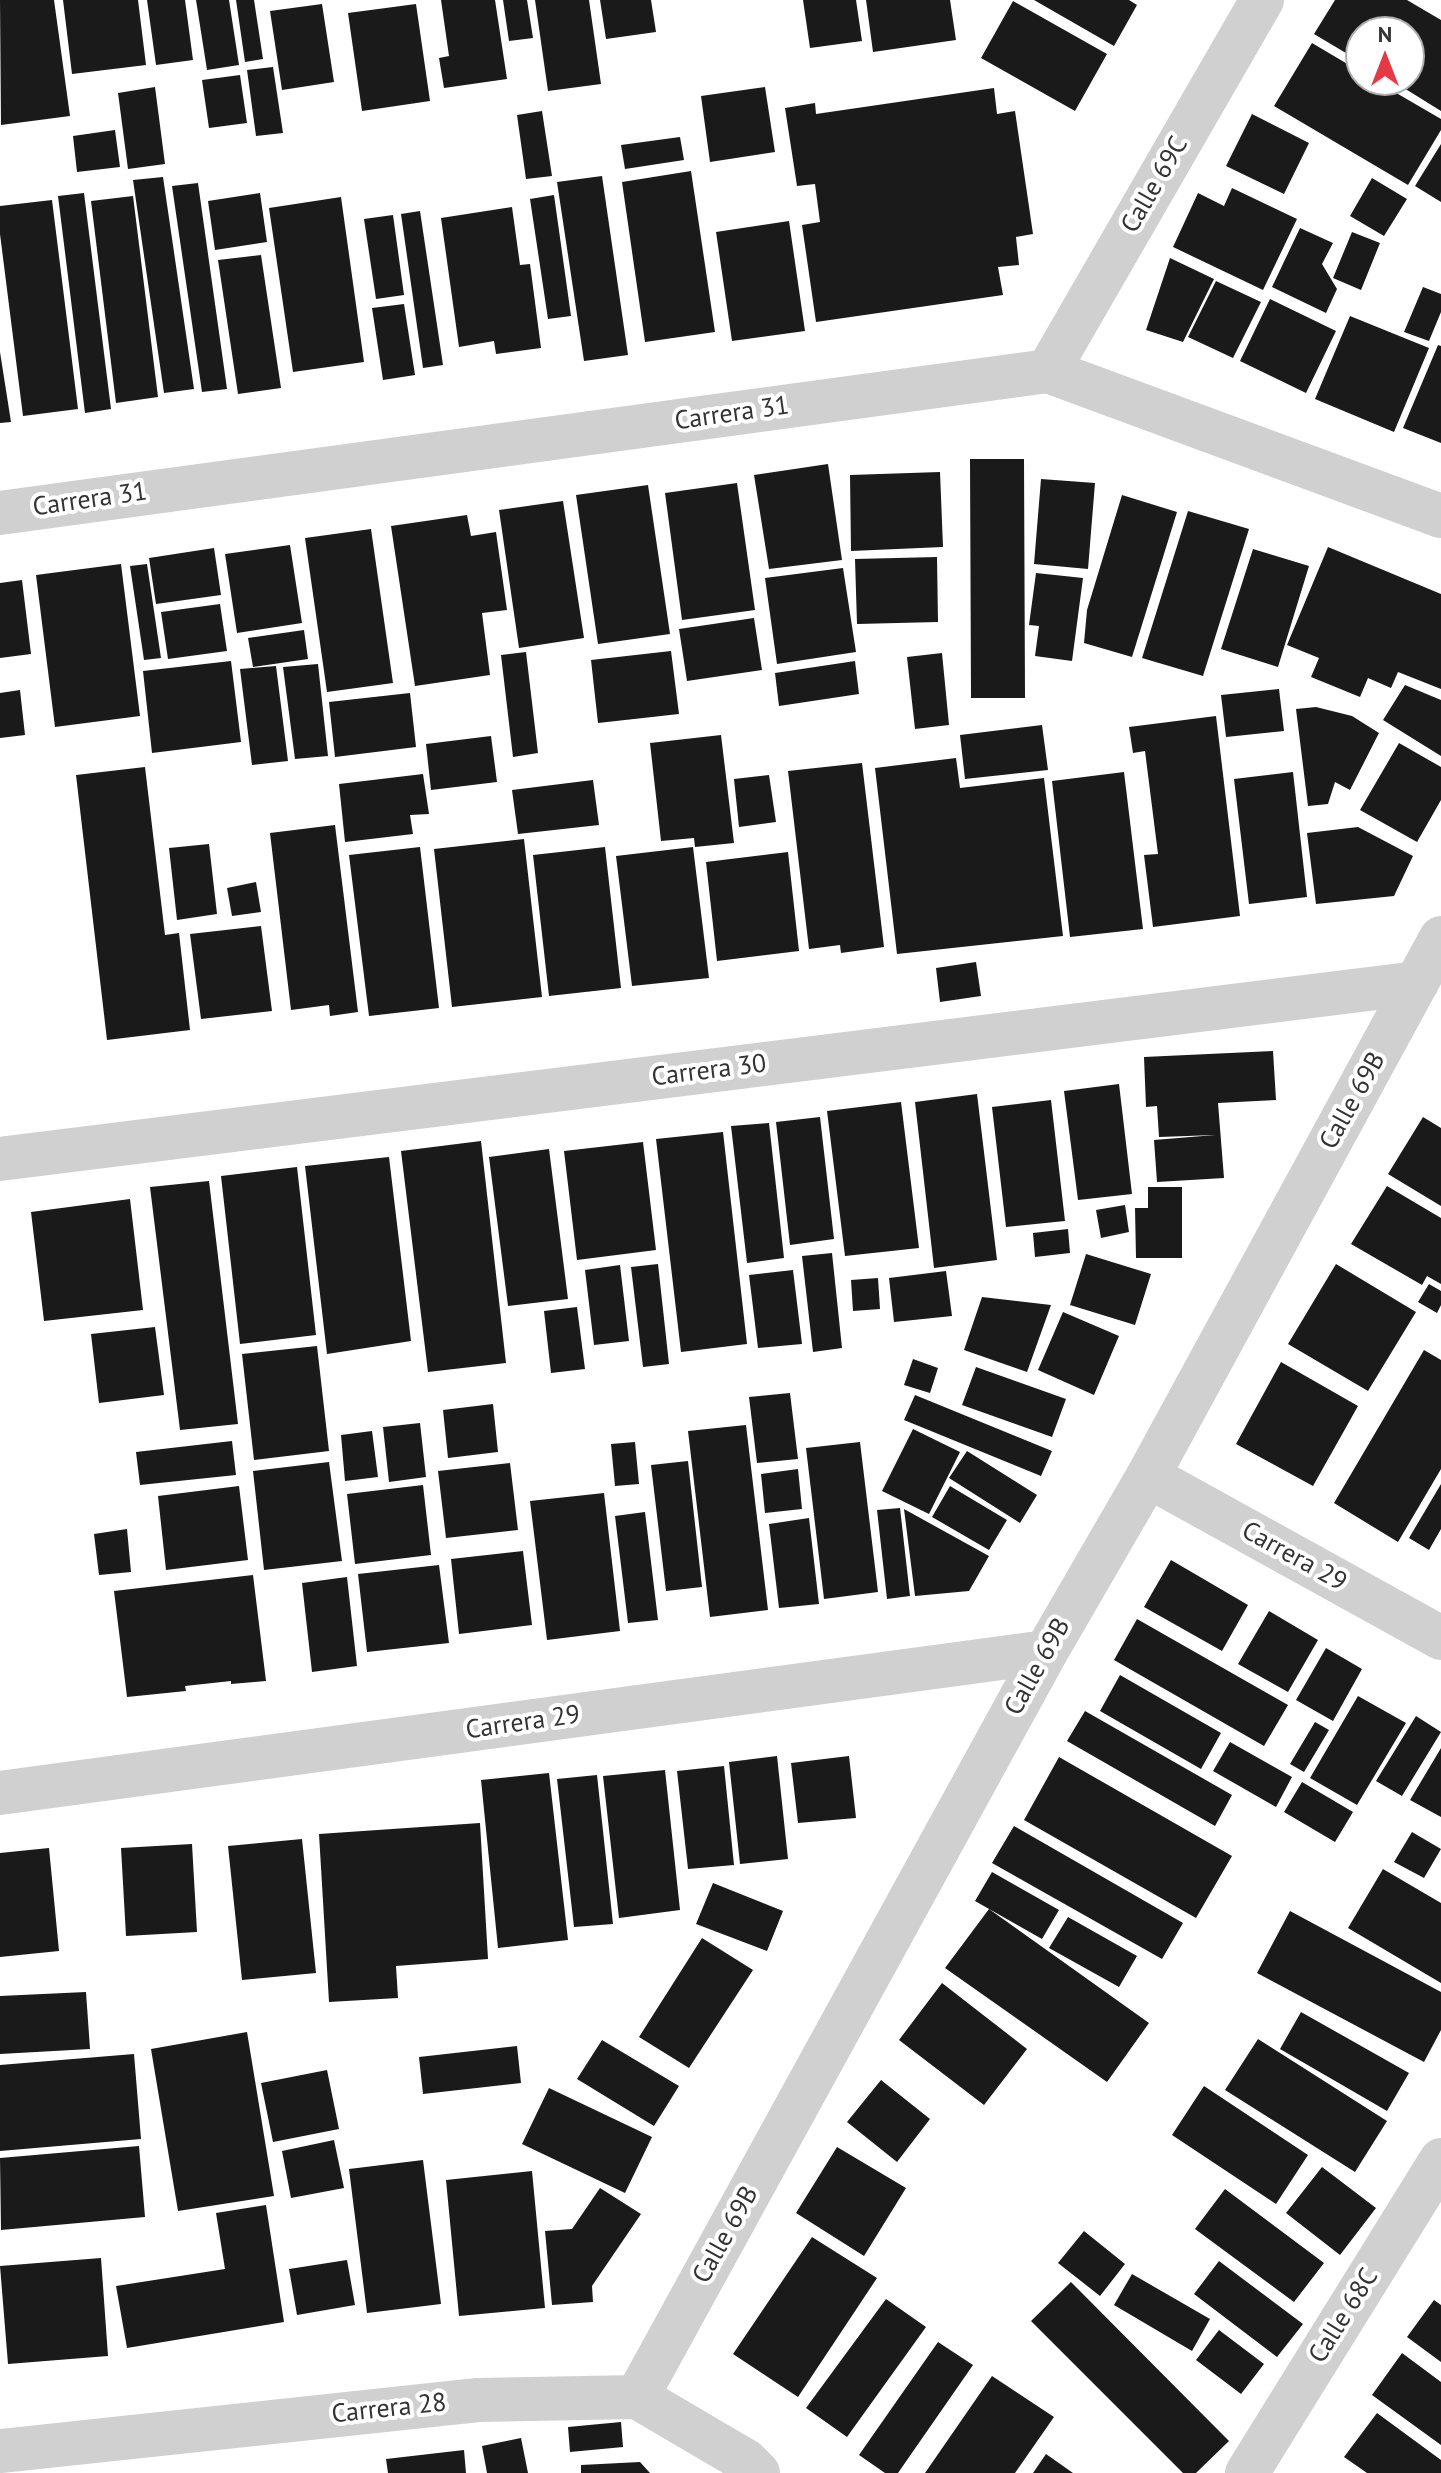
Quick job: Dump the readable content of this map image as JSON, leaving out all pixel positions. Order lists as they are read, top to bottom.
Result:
{
  "streets": {
    "street": [
      "Calle 69C",
      "Carrera 31",
      "Carrera 30",
      "Calle 69B",
      "Carrera 29",
      "Calle 68C",
      "Carrera 28"
    ]
  },
  "crossings": [
    ["Calle 69C", "Carrera 31"],
    ["Carrera 30", "Calle 69B"],
    ["Calle 69B", "Carrera 29"],
    ["Calle 69B", "Carrera 28"]
  ],
  "north": "top"
}
